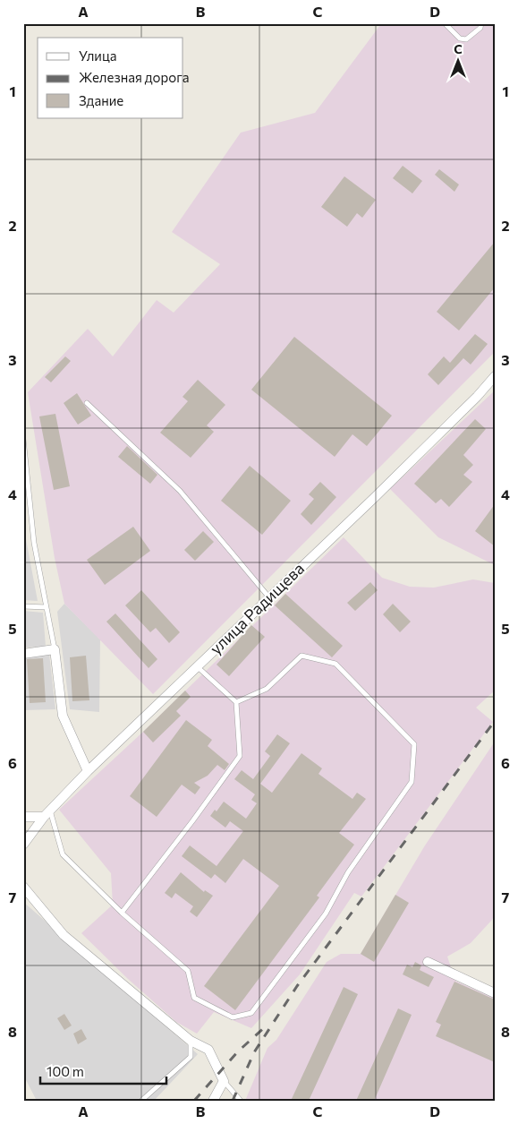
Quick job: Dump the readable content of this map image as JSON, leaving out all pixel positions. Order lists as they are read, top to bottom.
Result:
{
  "streets": {
    "street": ["улица Радищева"]
  },
  "legend": ["Улица", "Железная дорога", "Здание"],
  "scale_bar": "100 m",
  "north": "top",
  "grid": {
    "columns": [
      "A",
      "B",
      "C",
      "D"
    ],
    "rows": [
      "1",
      "2",
      "3",
      "4",
      "5",
      "6",
      "7",
      "8"
    ]
  }
}
